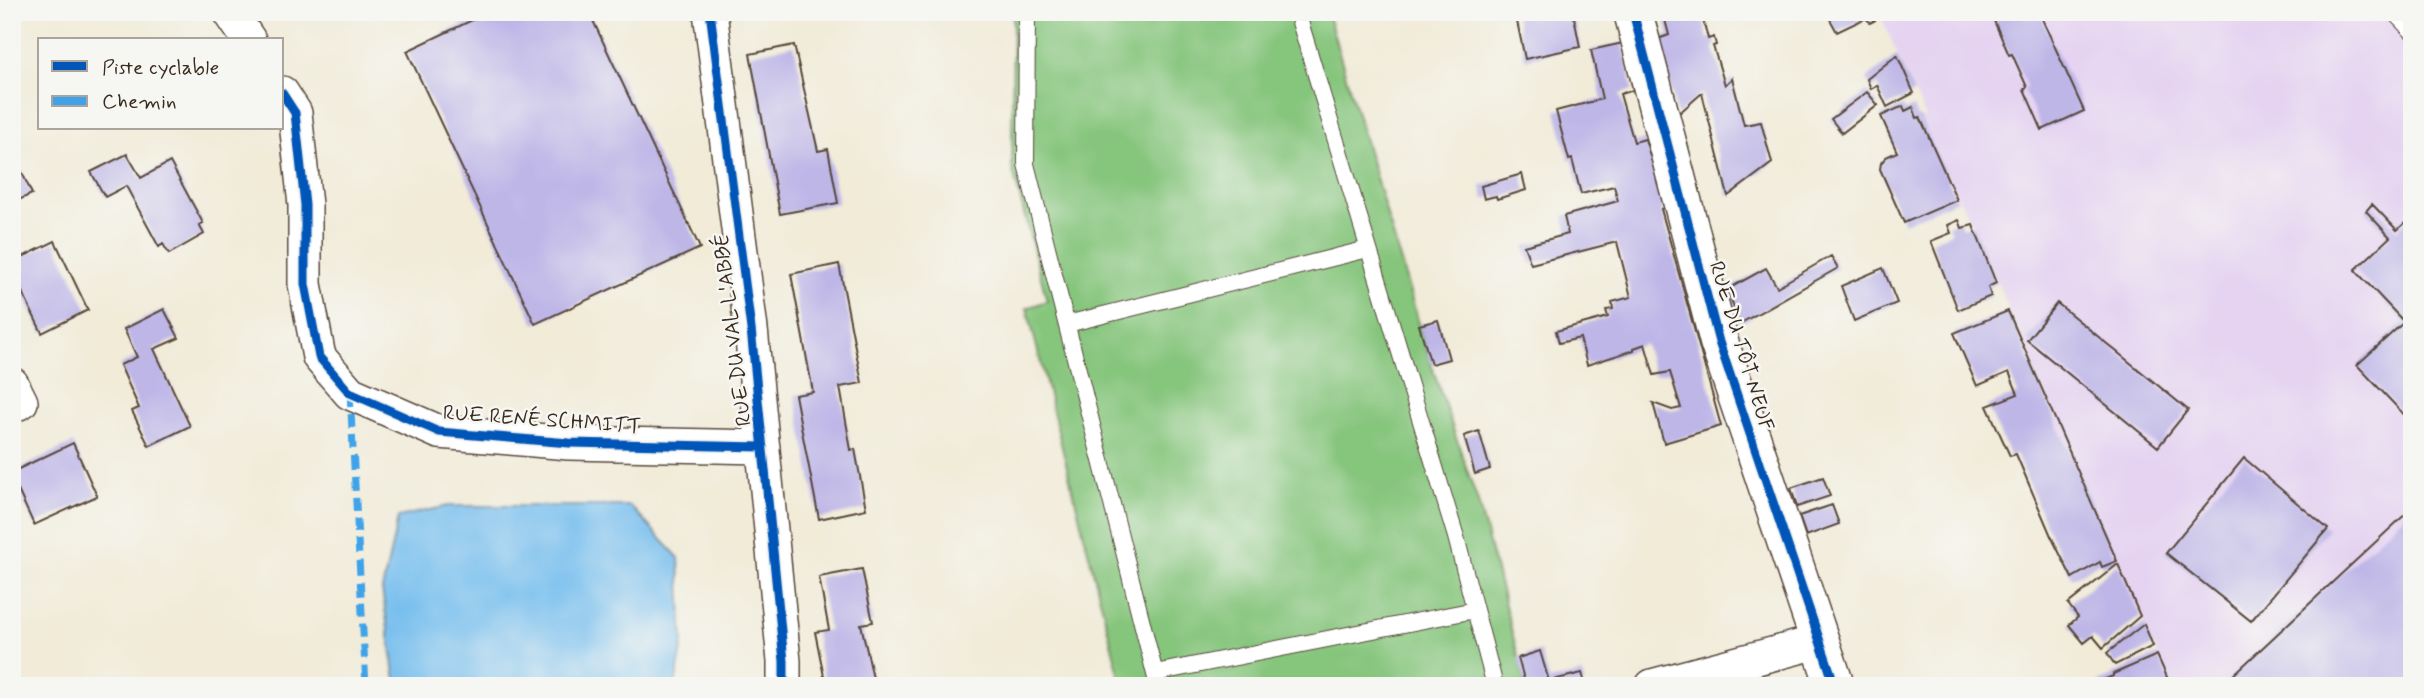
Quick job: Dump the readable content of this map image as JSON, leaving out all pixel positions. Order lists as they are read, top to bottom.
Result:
{
  "streets": {
    "street": ["RUE DU VAL L'ABBÉ", "RUE DU TÔT NEUF", "RUE RENÉ SCHMITT"]
  },
  "crossings": [
    ["RUE DU VAL L'ABBÉ", "RUE RENÉ SCHMITT"]
  ],
  "legend": ["Piste cyclable", "Chemin"]
}
